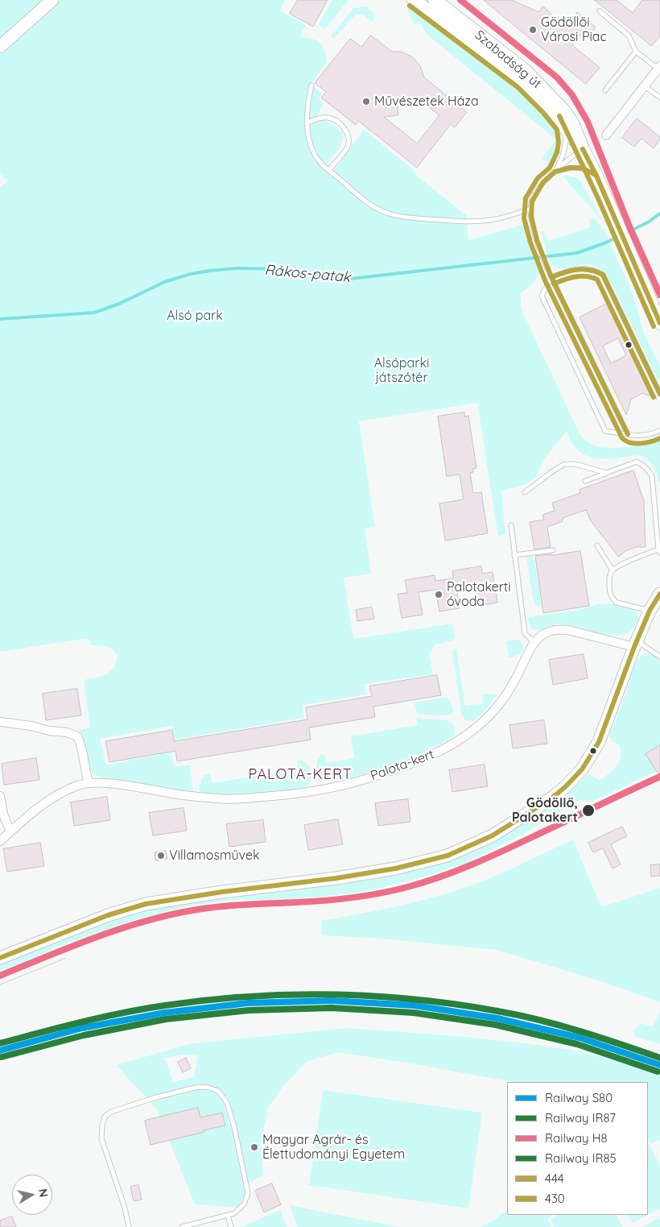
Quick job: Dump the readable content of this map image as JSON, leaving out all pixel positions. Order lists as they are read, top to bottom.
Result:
{
  "streets": {
    "main road": ["Szabadság út"],
    "street": ["Palota-kert"]
  },
  "districts": ["PALOTA-KERT"],
  "water": ["Rákos-patak"],
  "parks": ["Alsó park", "Alsóparki játszótér"],
  "places": [
    "Gödöllői Városi Piac",
    "Művészetek Háza",
    "Palotakerti óvoda",
    "Gödöllő, Palotakert",
    "Villamosművek",
    "Magyar Agrár- és Élettudományi Egyetem"
  ],
  "lines": [
    "rail line H8",
    "transit line 430",
    "transit line 444",
    "rail line IR85",
    "rail line S80",
    "rail line IR87"
  ],
  "legend": [
    "Railway S80",
    "Railway IR87",
    "Railway H8",
    "Railway IR85",
    "444",
    "430"
  ],
  "north": "right"
}
